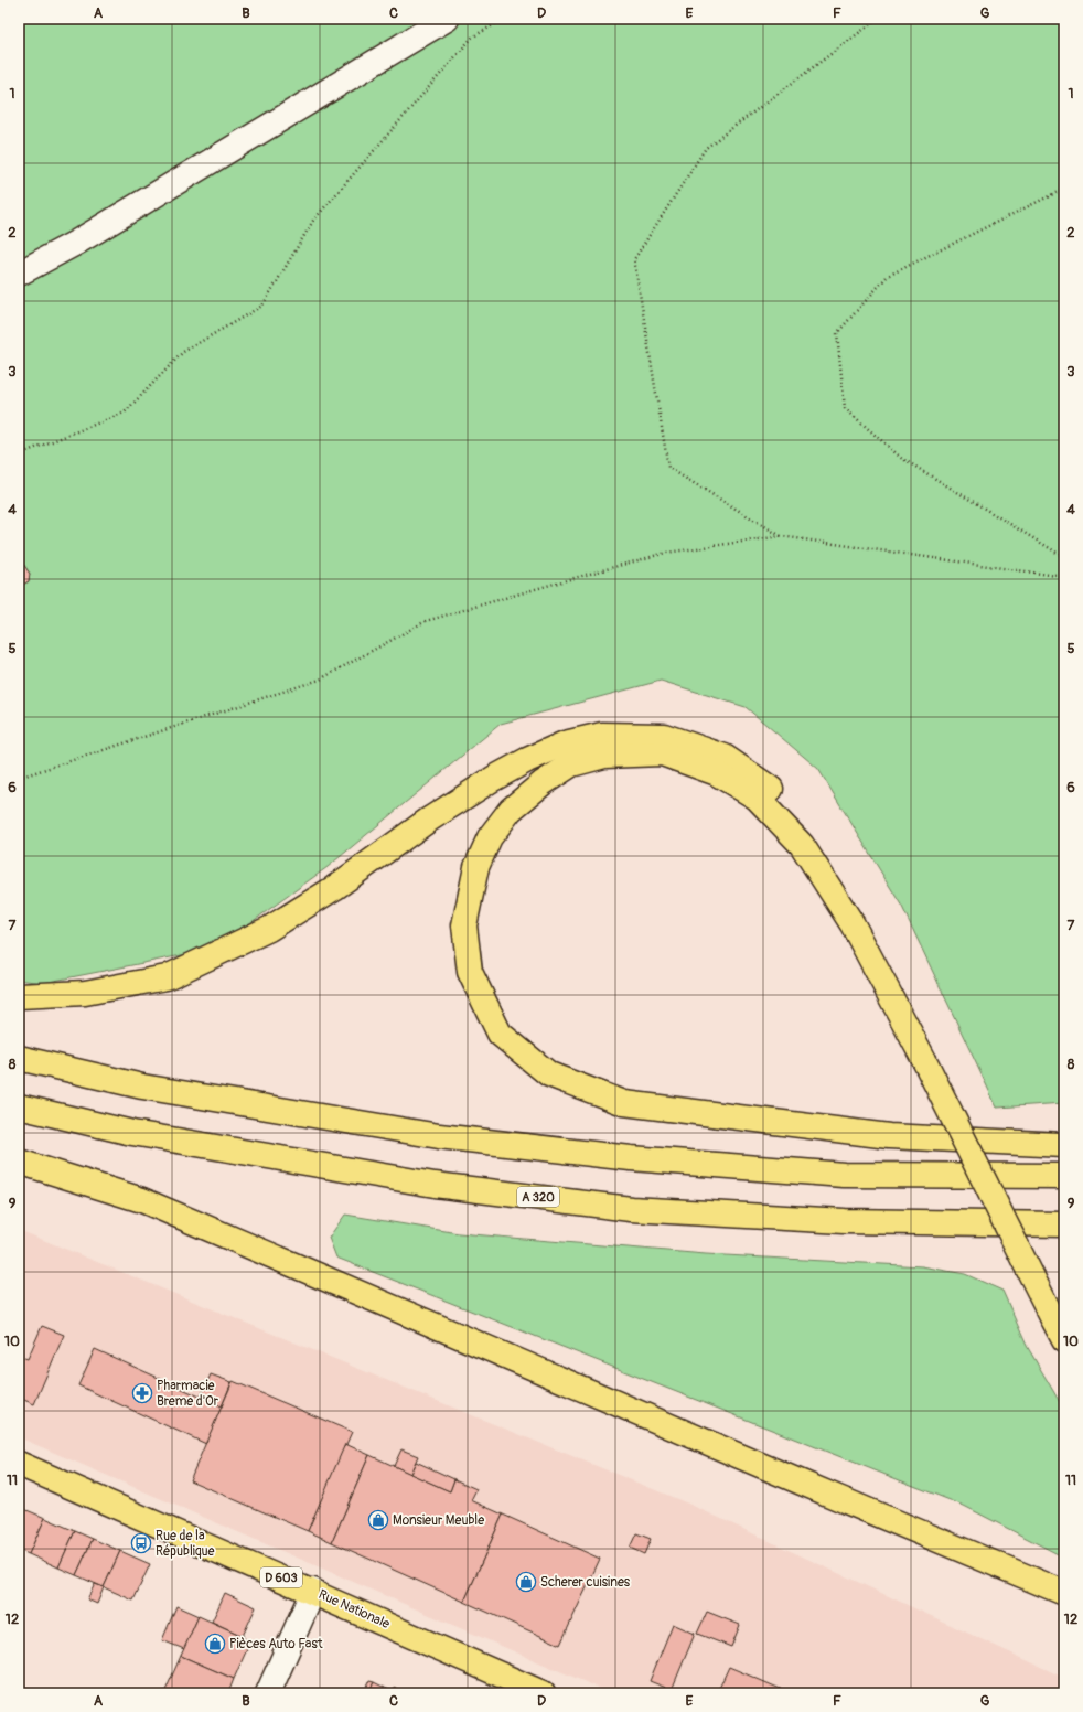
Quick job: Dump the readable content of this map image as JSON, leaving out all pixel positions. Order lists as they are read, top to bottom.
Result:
{
  "streets": {
    "main road": ["A 320", "D 603", "Rue Nationale"]
  },
  "places": {
    "pharmacy": ["Pharmacie Breme d'Or"],
    "shop": ["Monsieur Meuble", "Scherer cuisines", "Pièces Auto Fast"],
    "bus stop": ["Rue de la République"]
  },
  "grid": {
    "columns": [
      "A",
      "B",
      "C",
      "D",
      "E",
      "F",
      "G"
    ],
    "rows": [
      "1",
      "2",
      "3",
      "4",
      "5",
      "6",
      "7",
      "8",
      "9",
      "10",
      "11",
      "12"
    ]
  }
}
